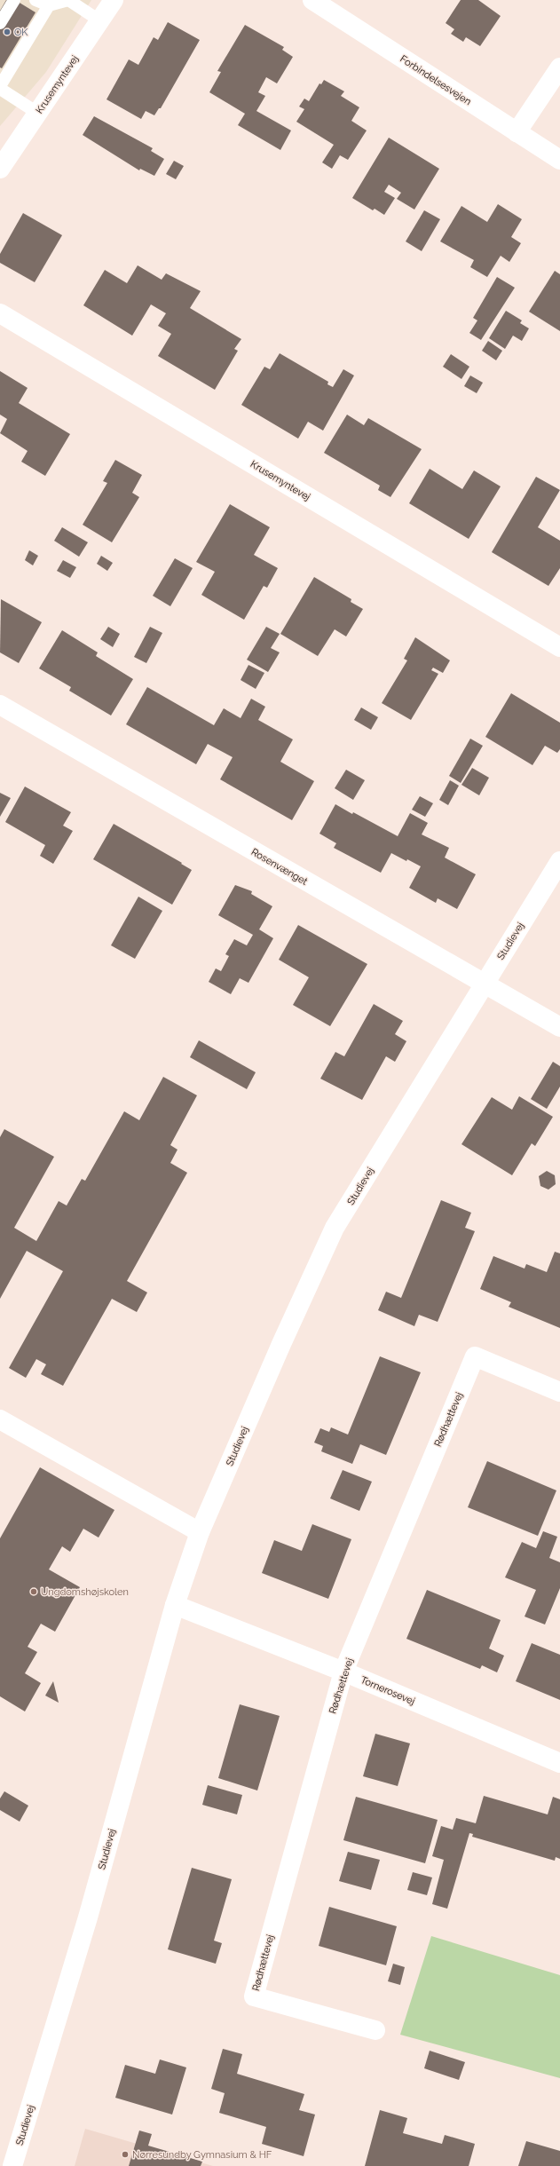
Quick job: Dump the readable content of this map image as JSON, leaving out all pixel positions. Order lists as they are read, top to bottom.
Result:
{
  "streets": {
    "street": [
      "Forbindelsesvejen",
      "Krusemyntevej",
      "Rosenvænget",
      "Studievej",
      "Rødhættevej",
      "Tornerosevej"
    ]
  },
  "crossings": [
    ["Rosenvænget", "Studievej"],
    ["Studievej", "Tornerosevej"],
    ["Rødhættevej", "Tornerosevej"]
  ],
  "places": ["OK", "Ungdomshøjskolen", "Nørresundby Gymnasium & HF"]
}
